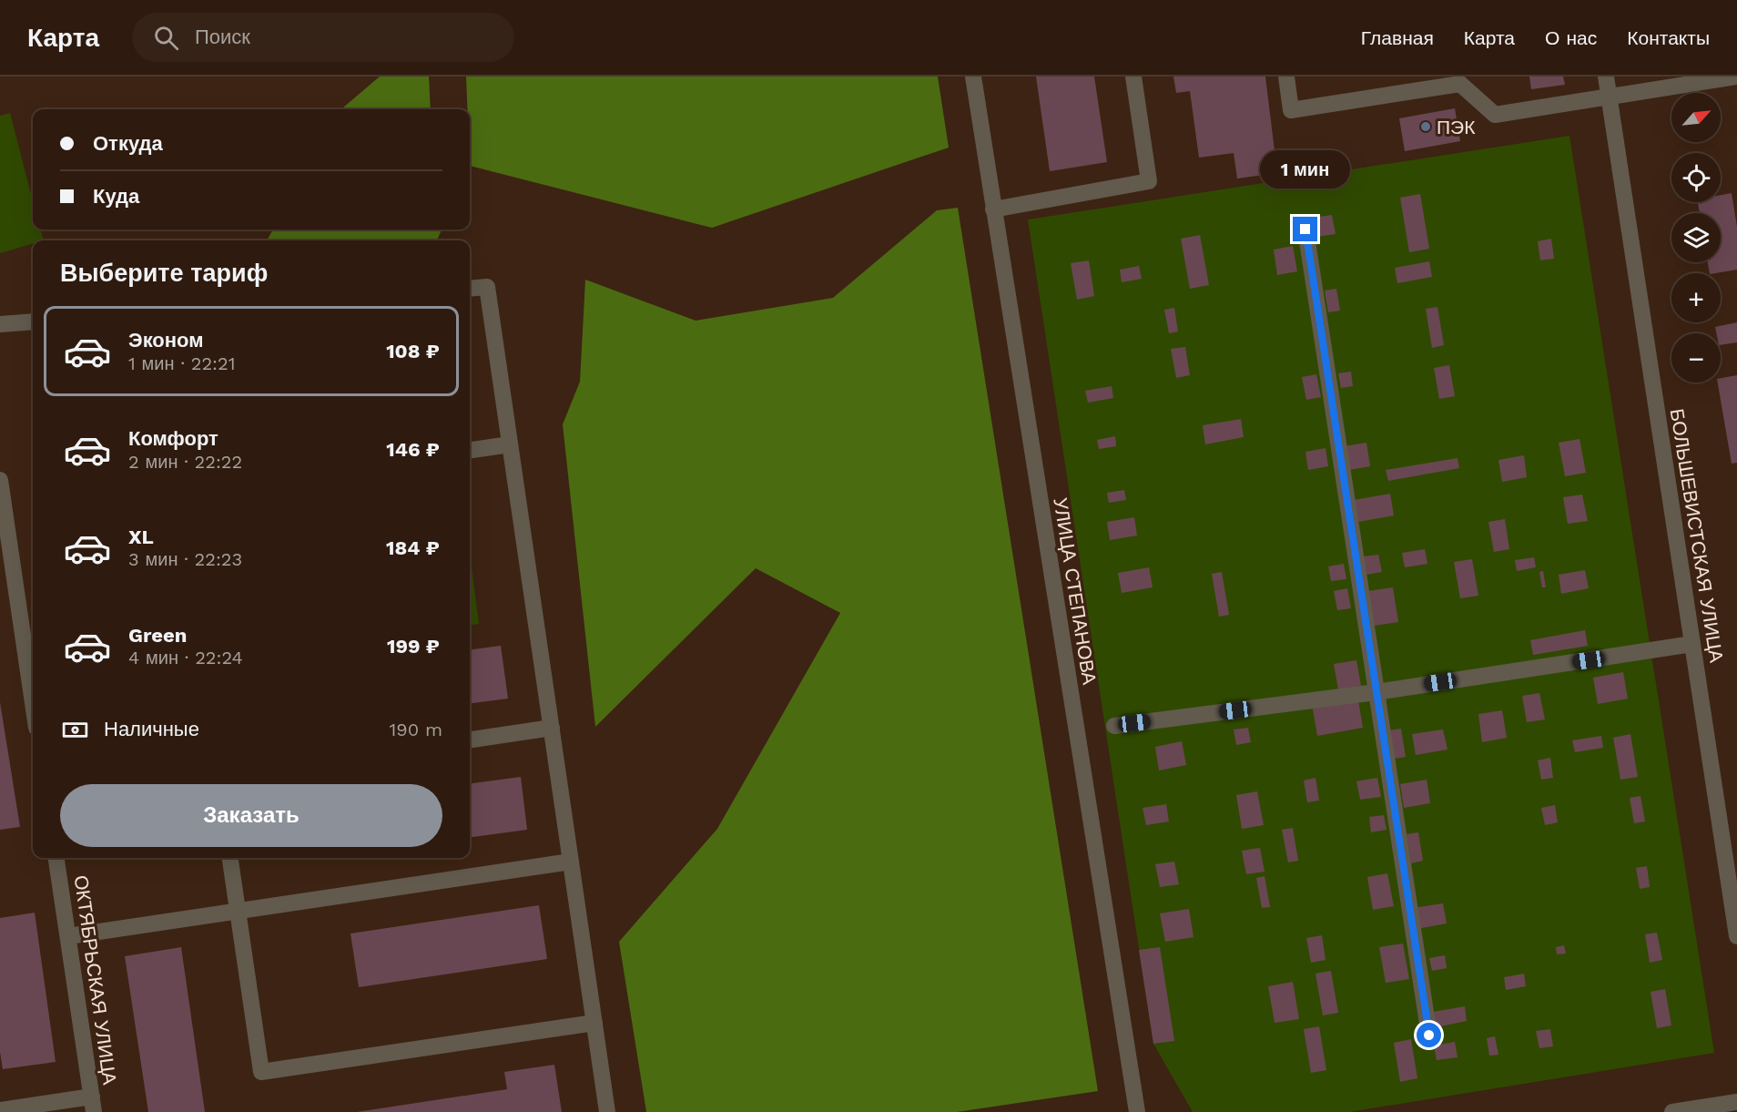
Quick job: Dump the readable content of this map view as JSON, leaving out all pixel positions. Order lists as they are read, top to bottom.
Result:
{
  "streets": {
    "street": ["БОЛЬШЕВИСТСКАЯ УЛИЦА", "УЛИЦА СТЕПАНОВА", "ОКТЯБРЬСКАЯ УЛИЦА"]
  },
  "places": ["ПЭК"],
  "north": "top right",
  "page": {
    "header": "Карта",
    "search": "Поиск",
    "nav": [
      "Главная",
      "Карта",
      "О нас",
      "Контакты"
    ],
    "map_buttons": ["+", "−"],
    "banner": ["Откуда", "Куда"],
    "bubble": "1 мин",
    "heading": "Выберите тариф",
    "list": [
      {
        "name": "Эконом",
        "note": "1 мин · 22:21",
        "value": "108 ₽"
      },
      {
        "name": "Комфорт",
        "note": "2 мин · 22:22",
        "value": "146 ₽"
      },
      {
        "name": "XL",
        "note": "3 мин · 22:23",
        "value": "184 ₽"
      },
      {
        "name": "Green",
        "note": "4 мин · 22:24",
        "value": "199 ₽"
      }
    ],
    "pay": ["Наличные", "190 m"],
    "buttons": "Заказать"
  }
}
